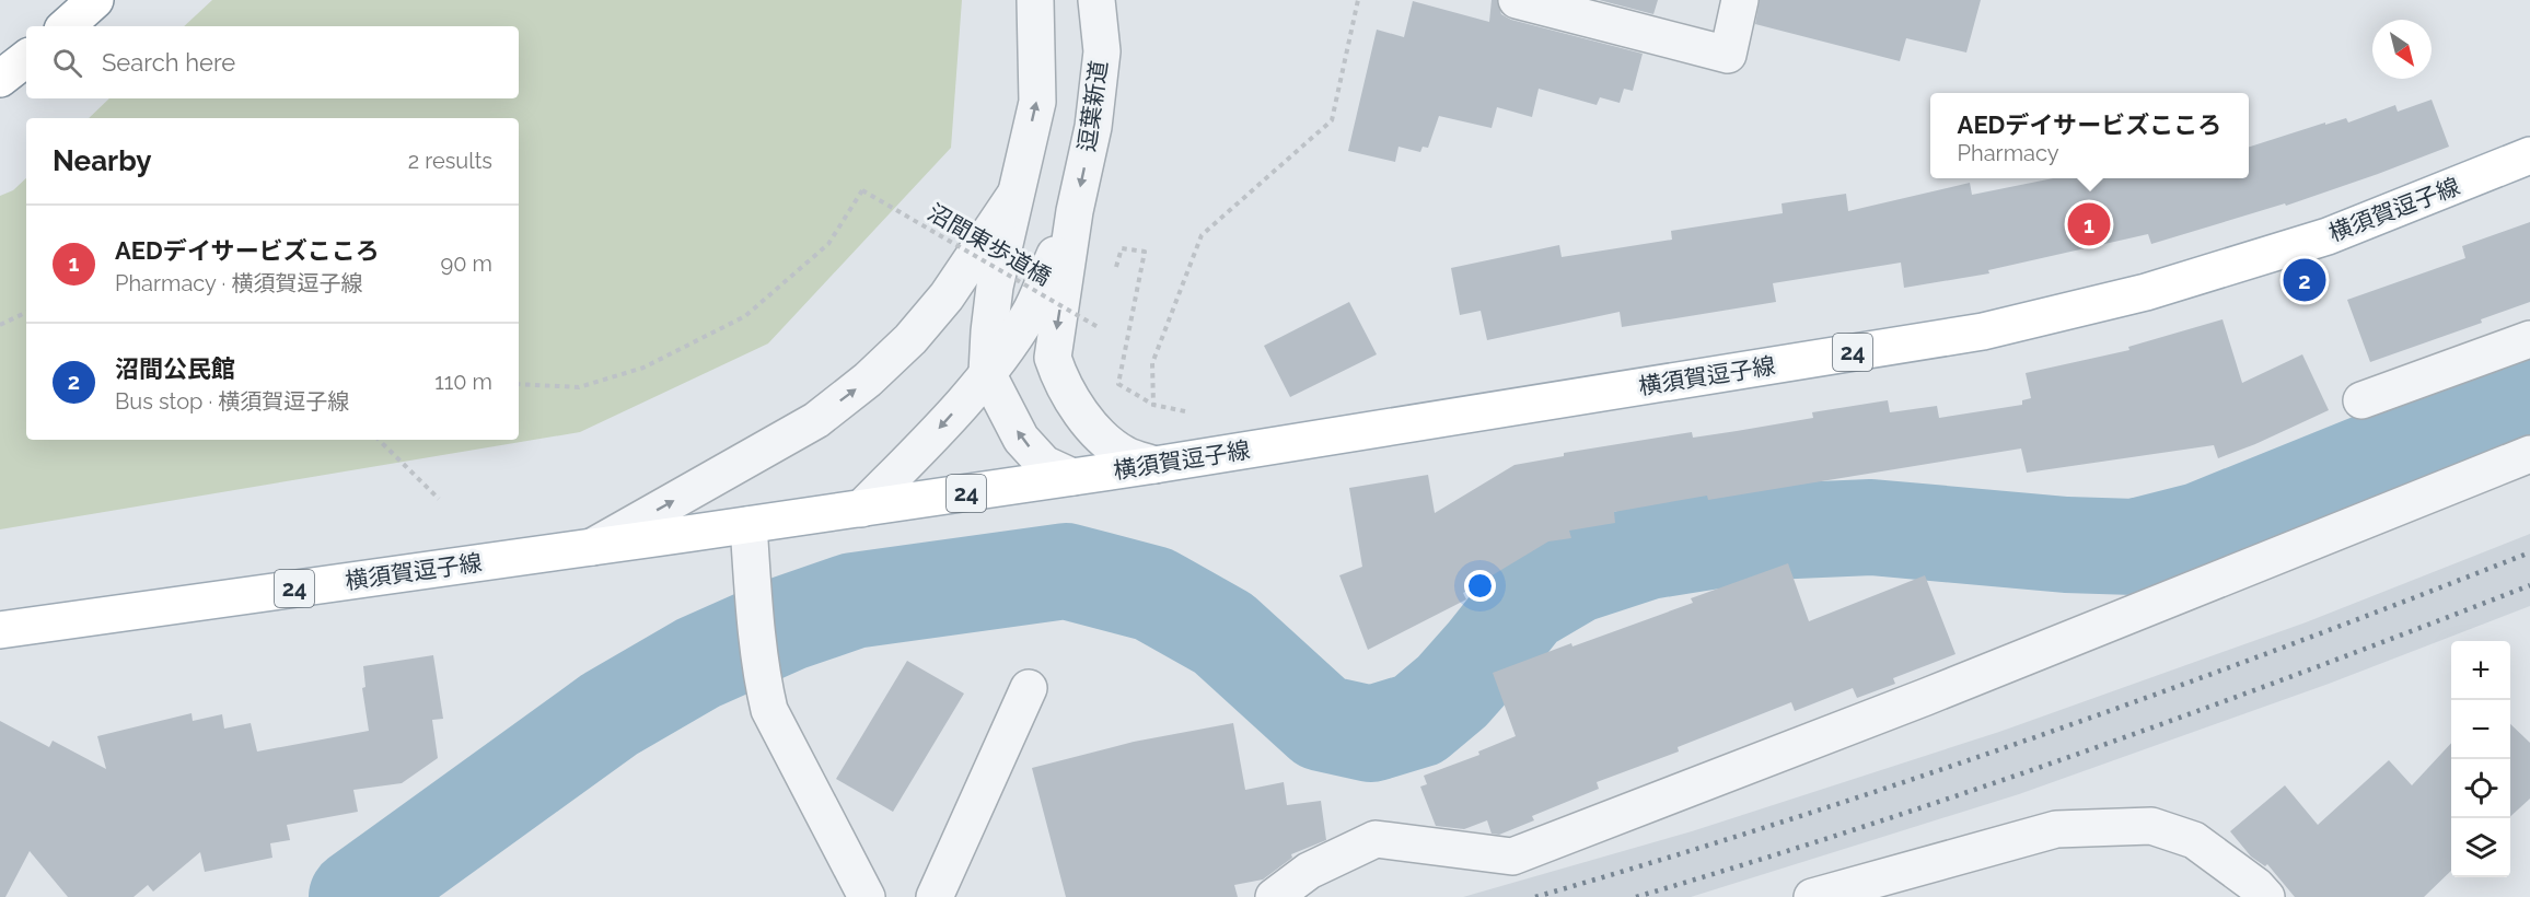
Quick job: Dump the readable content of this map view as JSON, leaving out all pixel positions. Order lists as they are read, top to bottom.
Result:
{
  "streets": {
    "main road": ["横須賀逗子線", "24"],
    "street": ["逗葉新道"],
    "path": ["沼間東歩道橋"]
  },
  "crossings": [
    ["横須賀逗子線", "24"]
  ],
  "north": "bottom right",
  "page": {
    "search": "Search here",
    "popup": ["AEDデイサービズこころ", "Pharmacy"],
    "heading": ["Nearby", "2 results"],
    "pins": ["1", "2"],
    "list": [
      {
        "mark": "1",
        "name": "AEDデイサービズこころ",
        "note": "Pharmacy · 横須賀逗子線",
        "value": "90 m"
      },
      {
        "mark": "2",
        "name": "沼間公民館",
        "note": "Bus stop · 横須賀逗子線",
        "value": "110 m"
      }
    ],
    "map_buttons": ["+", "−"]
  }
}
